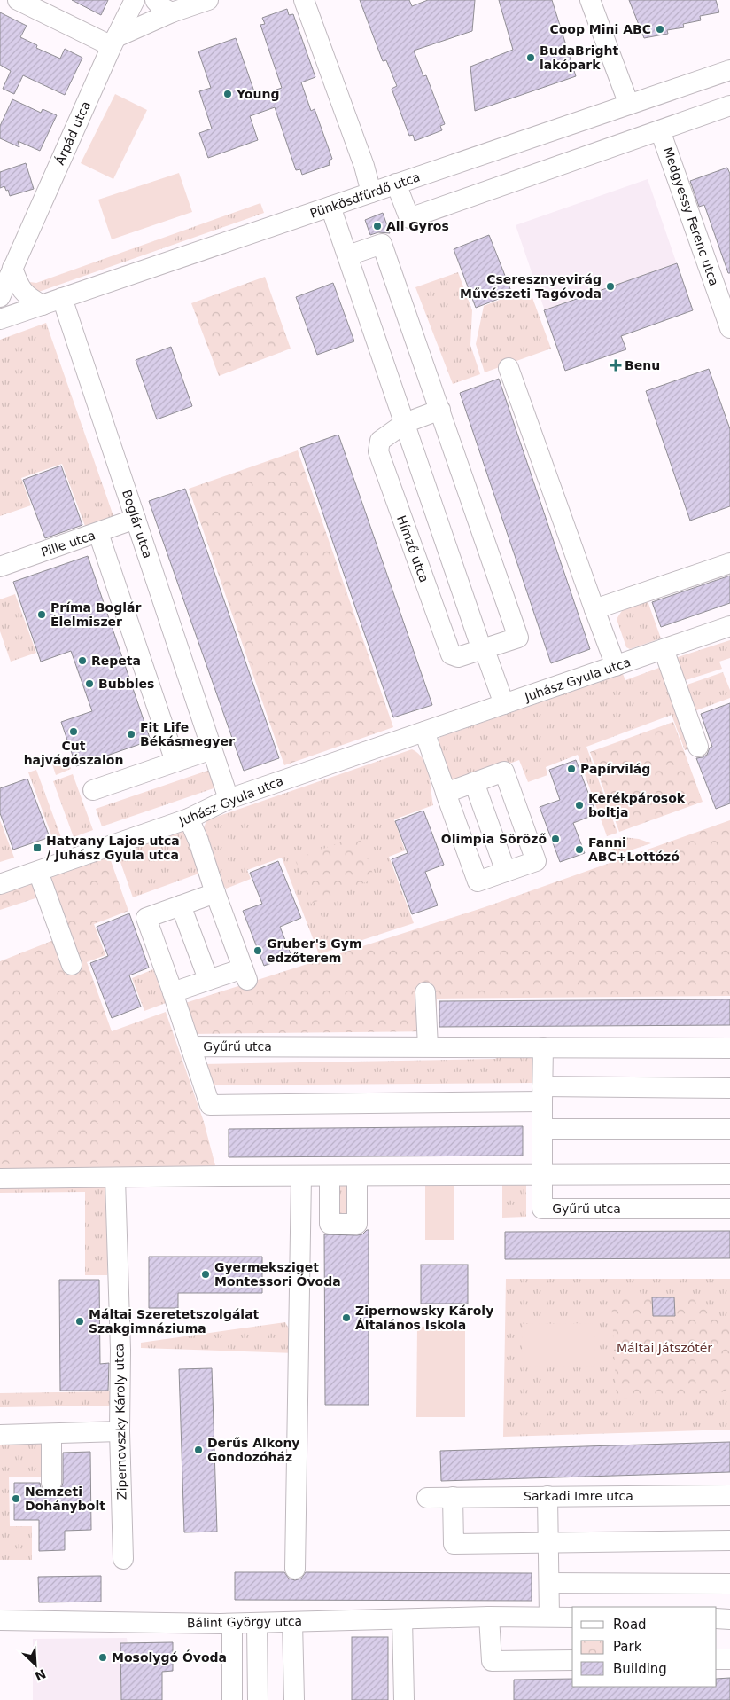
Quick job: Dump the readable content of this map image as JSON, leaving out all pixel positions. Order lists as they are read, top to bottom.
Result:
{
  "streets": {
    "street": [
      "Árpád utca",
      "Pünkösdfürdő utca",
      "Medgyessy Ferenc utca",
      "Boglár utca",
      "Pille utca",
      "Hímző utca",
      "Juhász Gyula utca",
      "Gyűrű utca",
      "Zipernovszky Károly utca",
      "Sarkadi Imre utca",
      "Bálint György utca"
    ]
  },
  "crossings": [
    ["Pünkösdfürdő utca", "Boglár utca"],
    ["Boglár utca", "Pille utca"],
    ["Boglár utca", "Juhász Gyula utca"]
  ],
  "parks": ["Máltai Játszótér"],
  "places": {
    "other": [
      "Coop Mini ABC",
      "BudaBright lakópark",
      "Young",
      "Ali Gyros",
      "Cseresznyevirág Művészeti Tagóvoda",
      "Príma Boglár Élelmiszer",
      "Repeta",
      "Bubbles",
      "Cut hajvágószalon",
      "Fit Life Békásmegyer",
      "Papírvilág",
      "Kerékpárosok boltja",
      "Olimpia Söröző",
      "Fanni ABC+Lottózó",
      "Gruber's Gym edzőterem",
      "Gyermeksziget Montessori Óvoda",
      "Zipernowsky Károly Általános Iskola",
      "Máltai Szeretetszolgálat Szakgimnáziuma",
      "Derűs Alkony Gondozóház",
      "Nemzeti Dohánybolt",
      "Mosolygó Óvoda"
    ],
    "health": ["Benu"],
    "transit": ["Hatvany Lajos utca / Juhász Gyula utca"]
  },
  "legend": ["Road", "Park", "Building"],
  "north": "bottom right"
}
